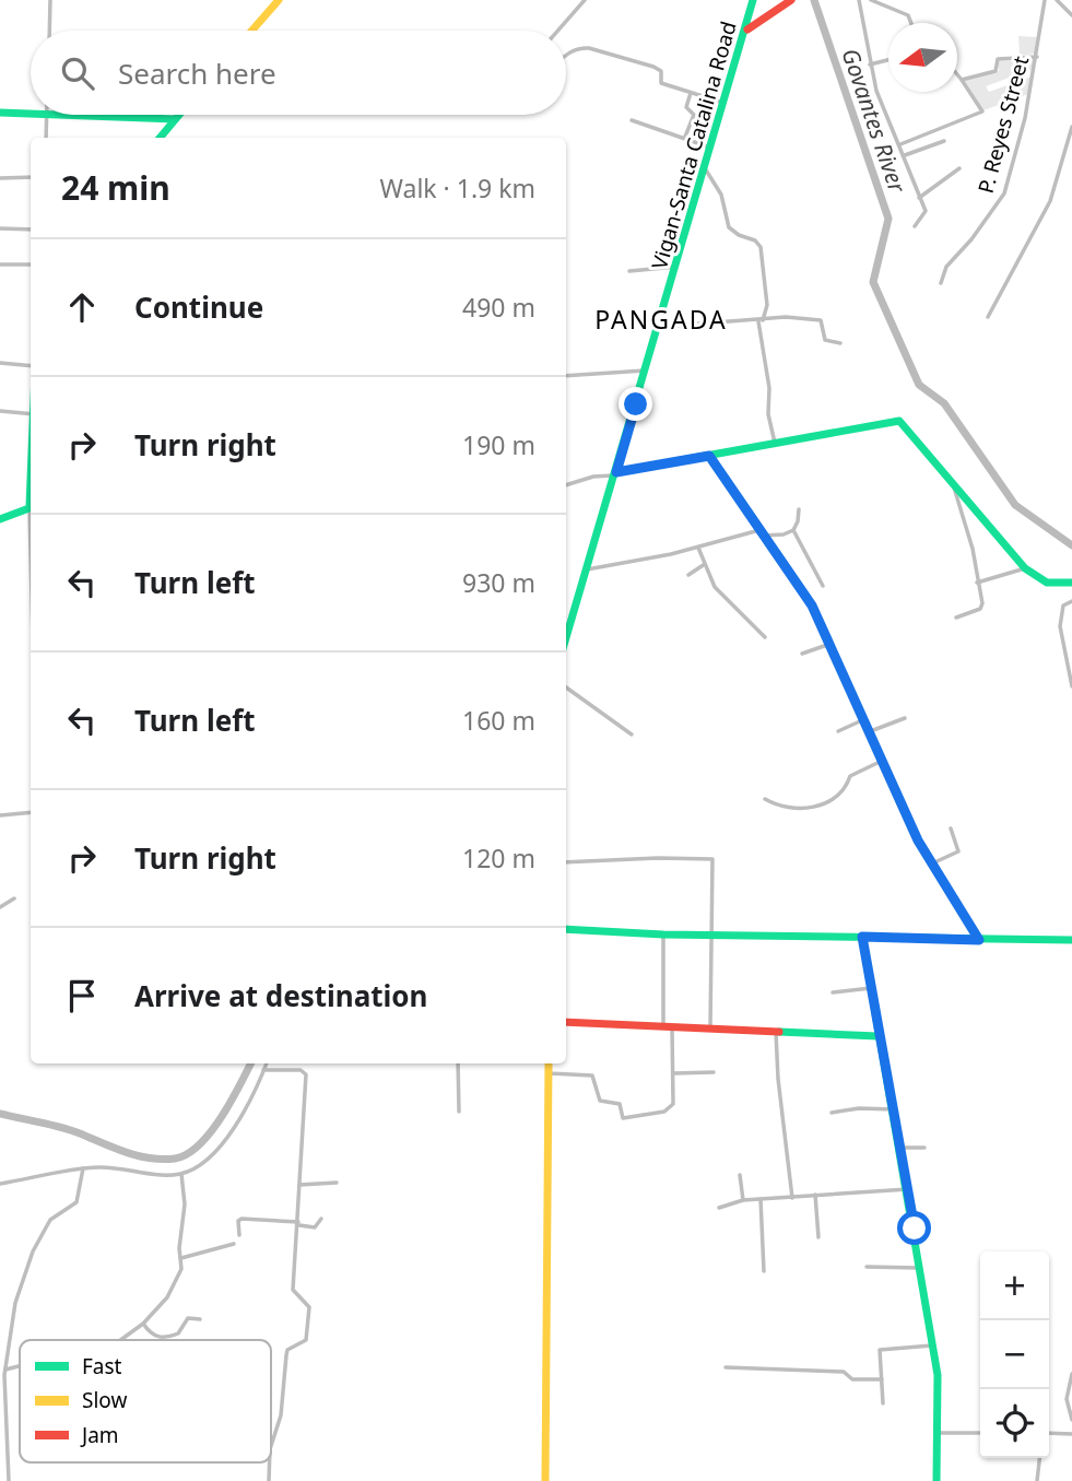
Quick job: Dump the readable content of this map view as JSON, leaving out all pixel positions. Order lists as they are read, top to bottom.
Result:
{
  "streets": {
    "street": ["P. Reyes Street", "Vigan-Santa Catalina Road"]
  },
  "districts": ["PANGADA"],
  "water": ["Govantes River"],
  "legend": ["Fast", "Slow", "Jam"],
  "north": "left",
  "page": {
    "search": "Search here",
    "heading": ["24 min", "Walk · 1.9 km"],
    "list": [
      ["Continue", "490 m"],
      ["Turn right", "190 m"],
      ["Turn left", "930 m"],
      ["Turn left", "160 m"],
      ["Turn right", "120 m"],
      "Arrive at destination"
    ],
    "map_buttons": ["+", "−"]
  }
}
